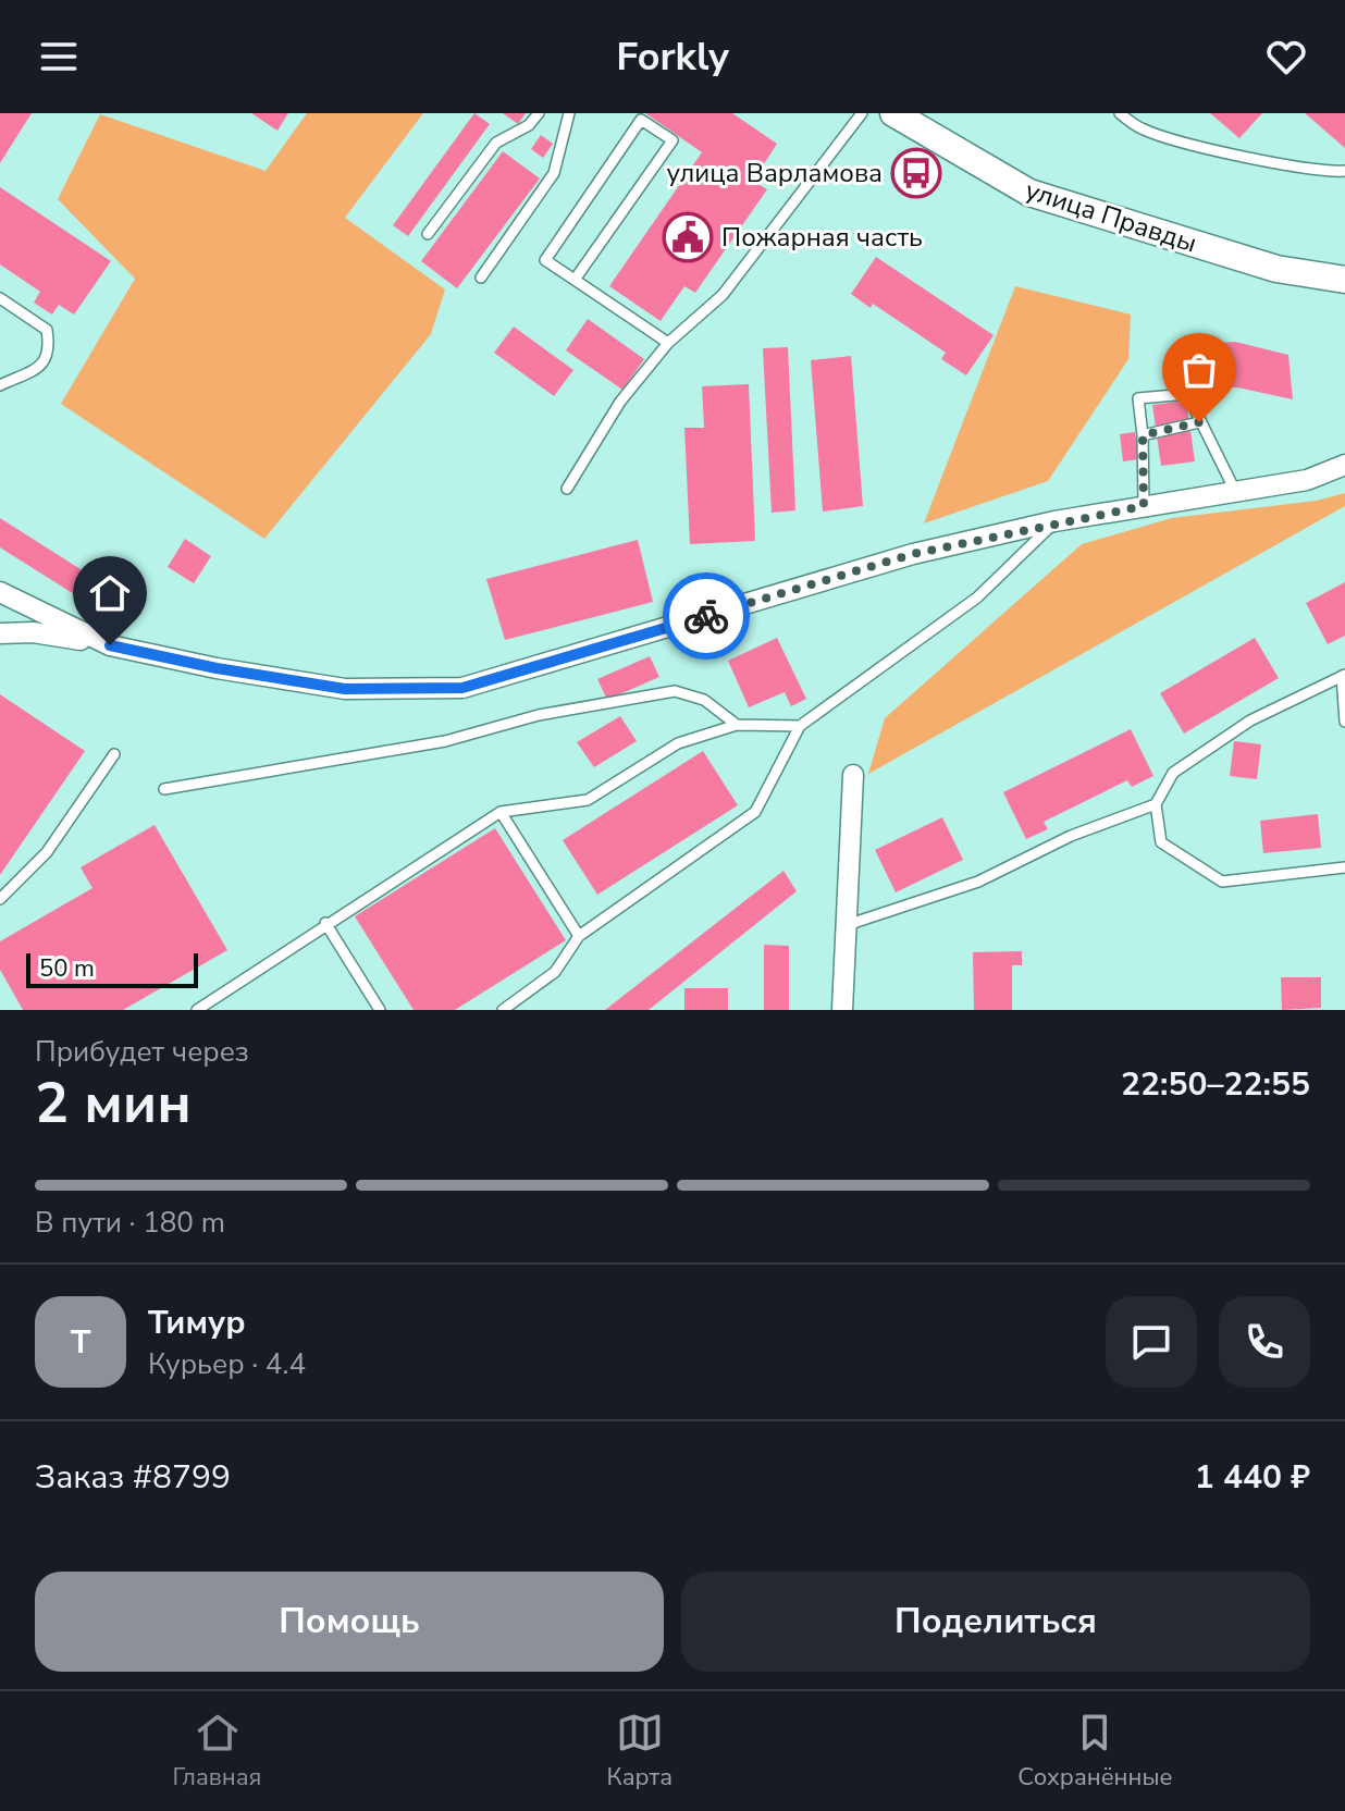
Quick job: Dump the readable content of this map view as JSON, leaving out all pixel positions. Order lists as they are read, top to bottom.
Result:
{
  "streets": {
    "main road": ["улица Правды"]
  },
  "places": {
    "bus stop": ["улица Варламова"],
    "public building": ["Пожарная часть"]
  },
  "scale_bar": "50 m",
  "page": {
    "header": "Forkly",
    "scale": "50 m",
    "heading": ["2 мин", "Прибудет через", "22:50–22:55"],
    "panel": [
      "Тимур",
      "Курьер · 4.4",
      "Заказ #8799",
      "1 440 ₽"
    ],
    "bar": "В пути · 180 m",
    "round": "Т",
    "buttons": ["Помощь", "Поделиться"],
    "tabs": ["Главная", "Карта", "Сохранённые"]
  }
}
